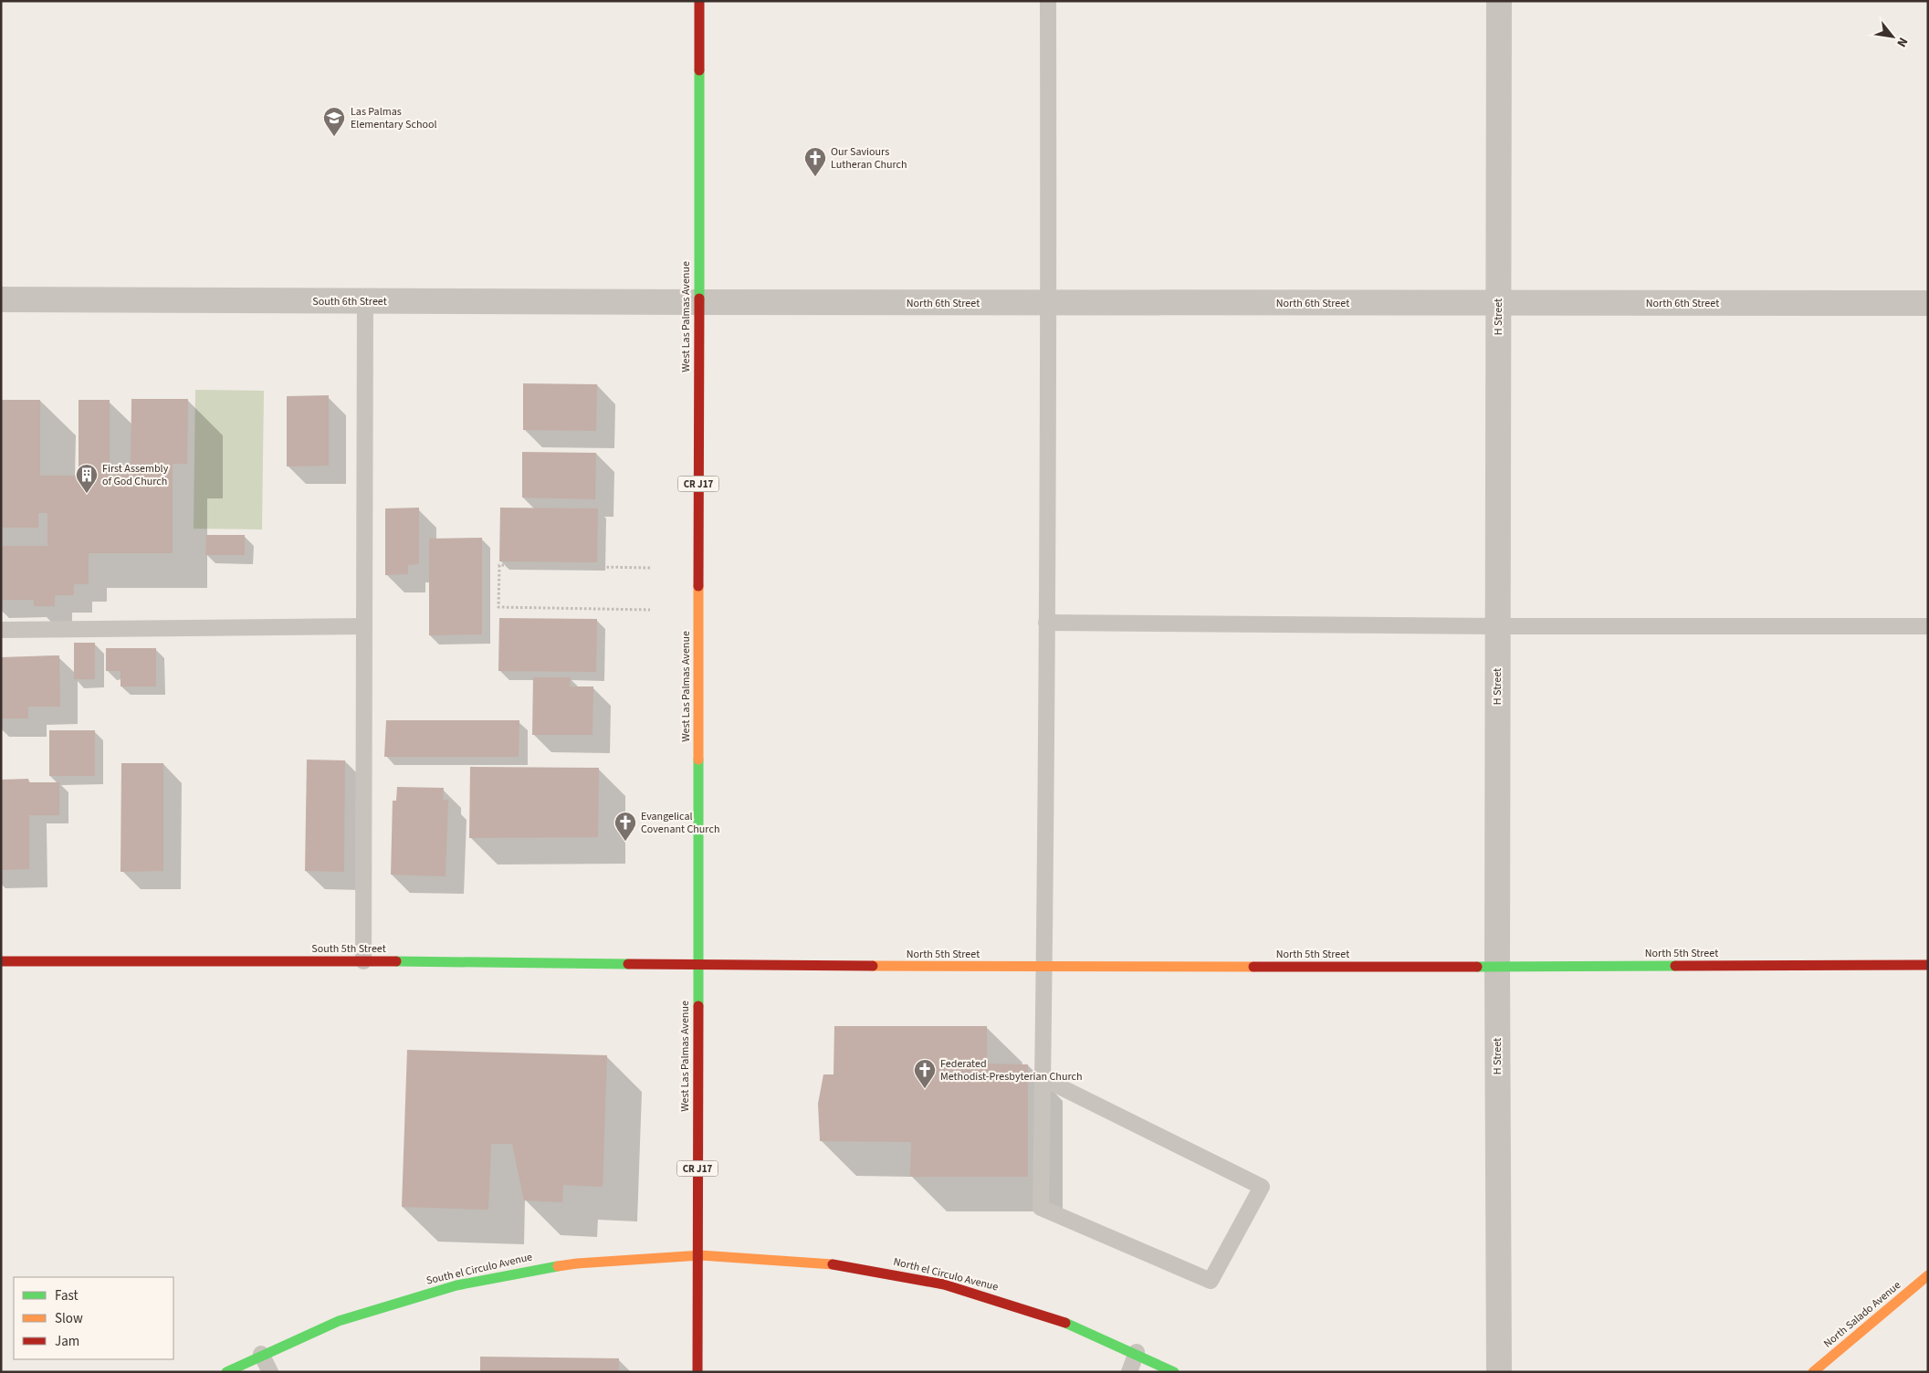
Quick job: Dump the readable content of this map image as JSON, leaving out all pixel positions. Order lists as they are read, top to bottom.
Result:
{
  "streets": {
    "street": [
      "South 6th Street",
      "North 6th Street",
      "West Las Palmas Avenue",
      "H Street",
      "CR J17",
      "South 5th Street",
      "North 5th Street",
      "South el Circulo Avenue",
      "North el Circulo Avenue",
      "North Salado Avenue"
    ]
  },
  "crossings": [
    ["South 6th Street", "North 6th Street"],
    ["South 6th Street", "West Las Palmas Avenue"],
    ["North 6th Street", "West Las Palmas Avenue"],
    ["North 6th Street", "H Street"],
    ["West Las Palmas Avenue", "South 5th Street"],
    ["West Las Palmas Avenue", "North 5th Street"],
    ["West Las Palmas Avenue", "South el Circulo Avenue"],
    ["West Las Palmas Avenue", "North el Circulo Avenue"],
    ["H Street", "North 5th Street"],
    ["South 5th Street", "North 5th Street"],
    ["South el Circulo Avenue", "North el Circulo Avenue"]
  ],
  "places": {
    "school or university": ["Las Palmas Elementary School"],
    "church": ["Our Saviours Lutheran Church", "Evangelical Covenant Church", "Federated Methodist-Presbyterian Church"],
    "building": ["First Assembly of God Church"]
  },
  "legend": ["Fast", "Slow", "Jam"],
  "north": "bottom right"
}
